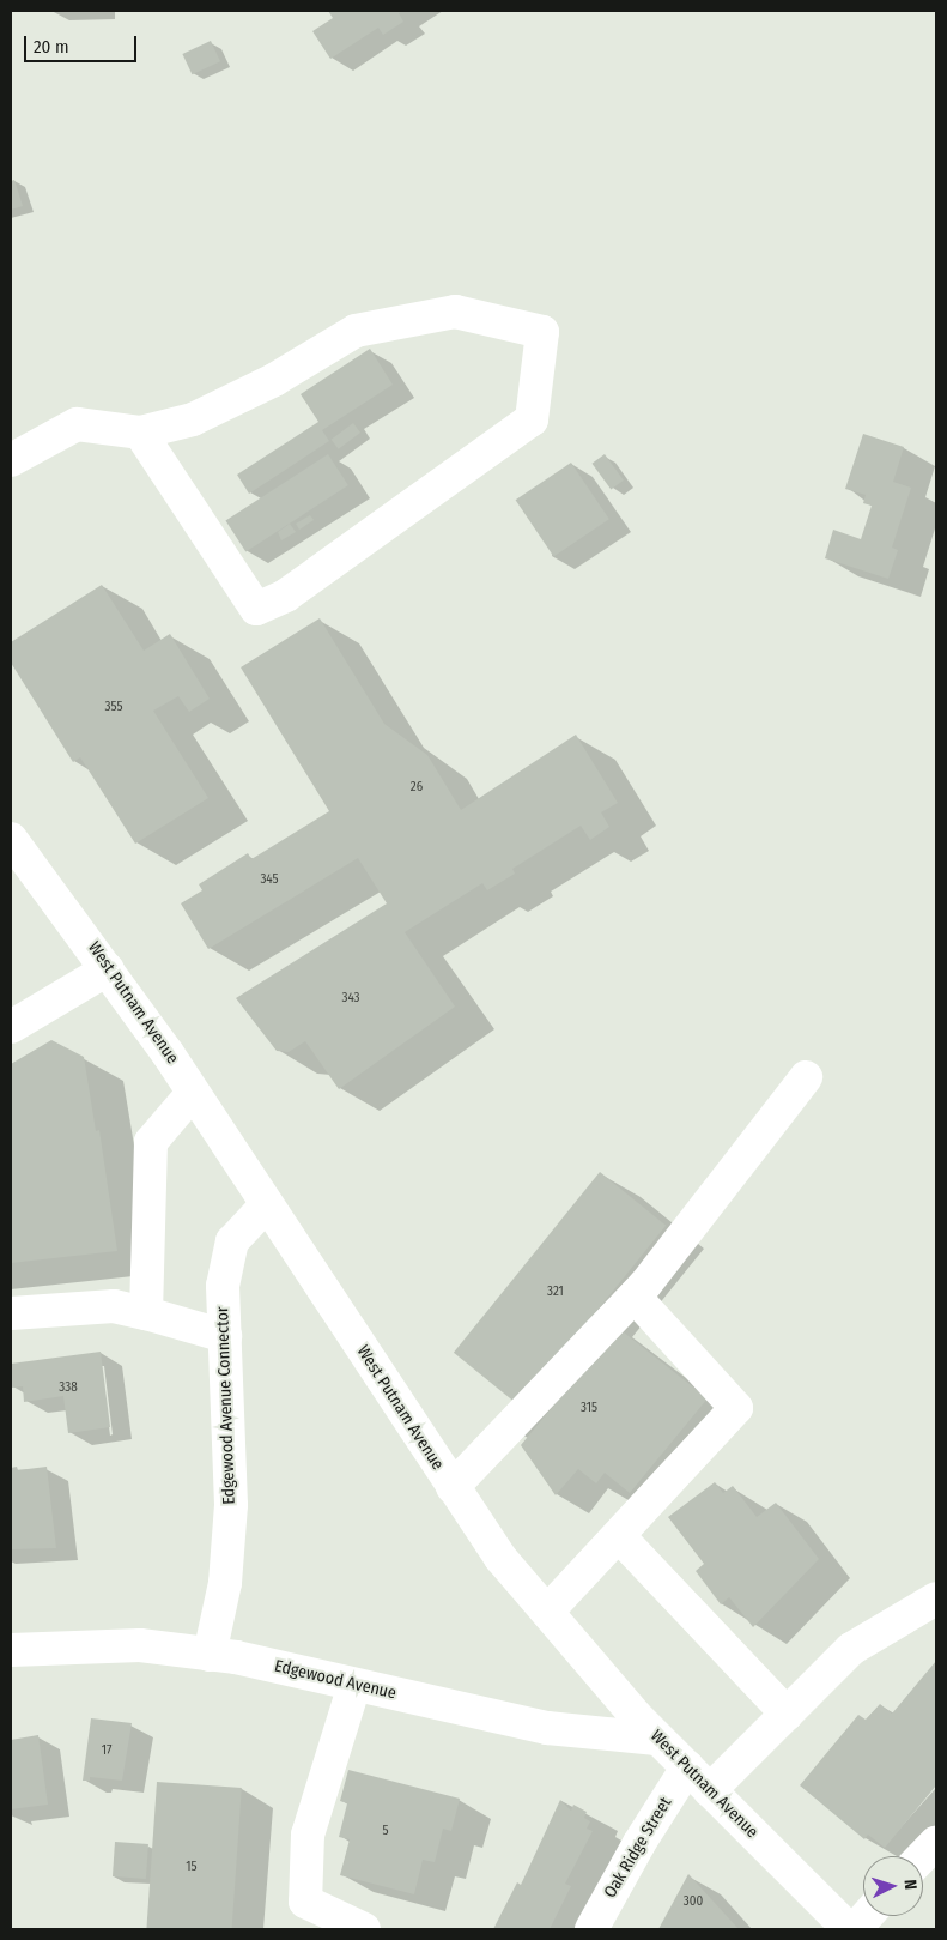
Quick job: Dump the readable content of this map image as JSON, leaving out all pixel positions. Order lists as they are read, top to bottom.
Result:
{
  "streets": {
    "street": [
      "West Putnam Avenue",
      "Edgewood Avenue Connector",
      "Edgewood Avenue",
      "Oak Ridge Street"
    ]
  },
  "crossings": [
    ["West Putnam Avenue", "Edgewood Avenue Connector"],
    ["West Putnam Avenue", "Edgewood Avenue"],
    ["West Putnam Avenue", "Oak Ridge Street"],
    ["Edgewood Avenue Connector", "Edgewood Avenue"]
  ],
  "house_numbers": [
    "355",
    "26",
    "345",
    "343",
    "321",
    "338",
    "315",
    "17",
    "5",
    "15",
    "300"
  ],
  "scale_bar": "20 m",
  "north": "right"
}
